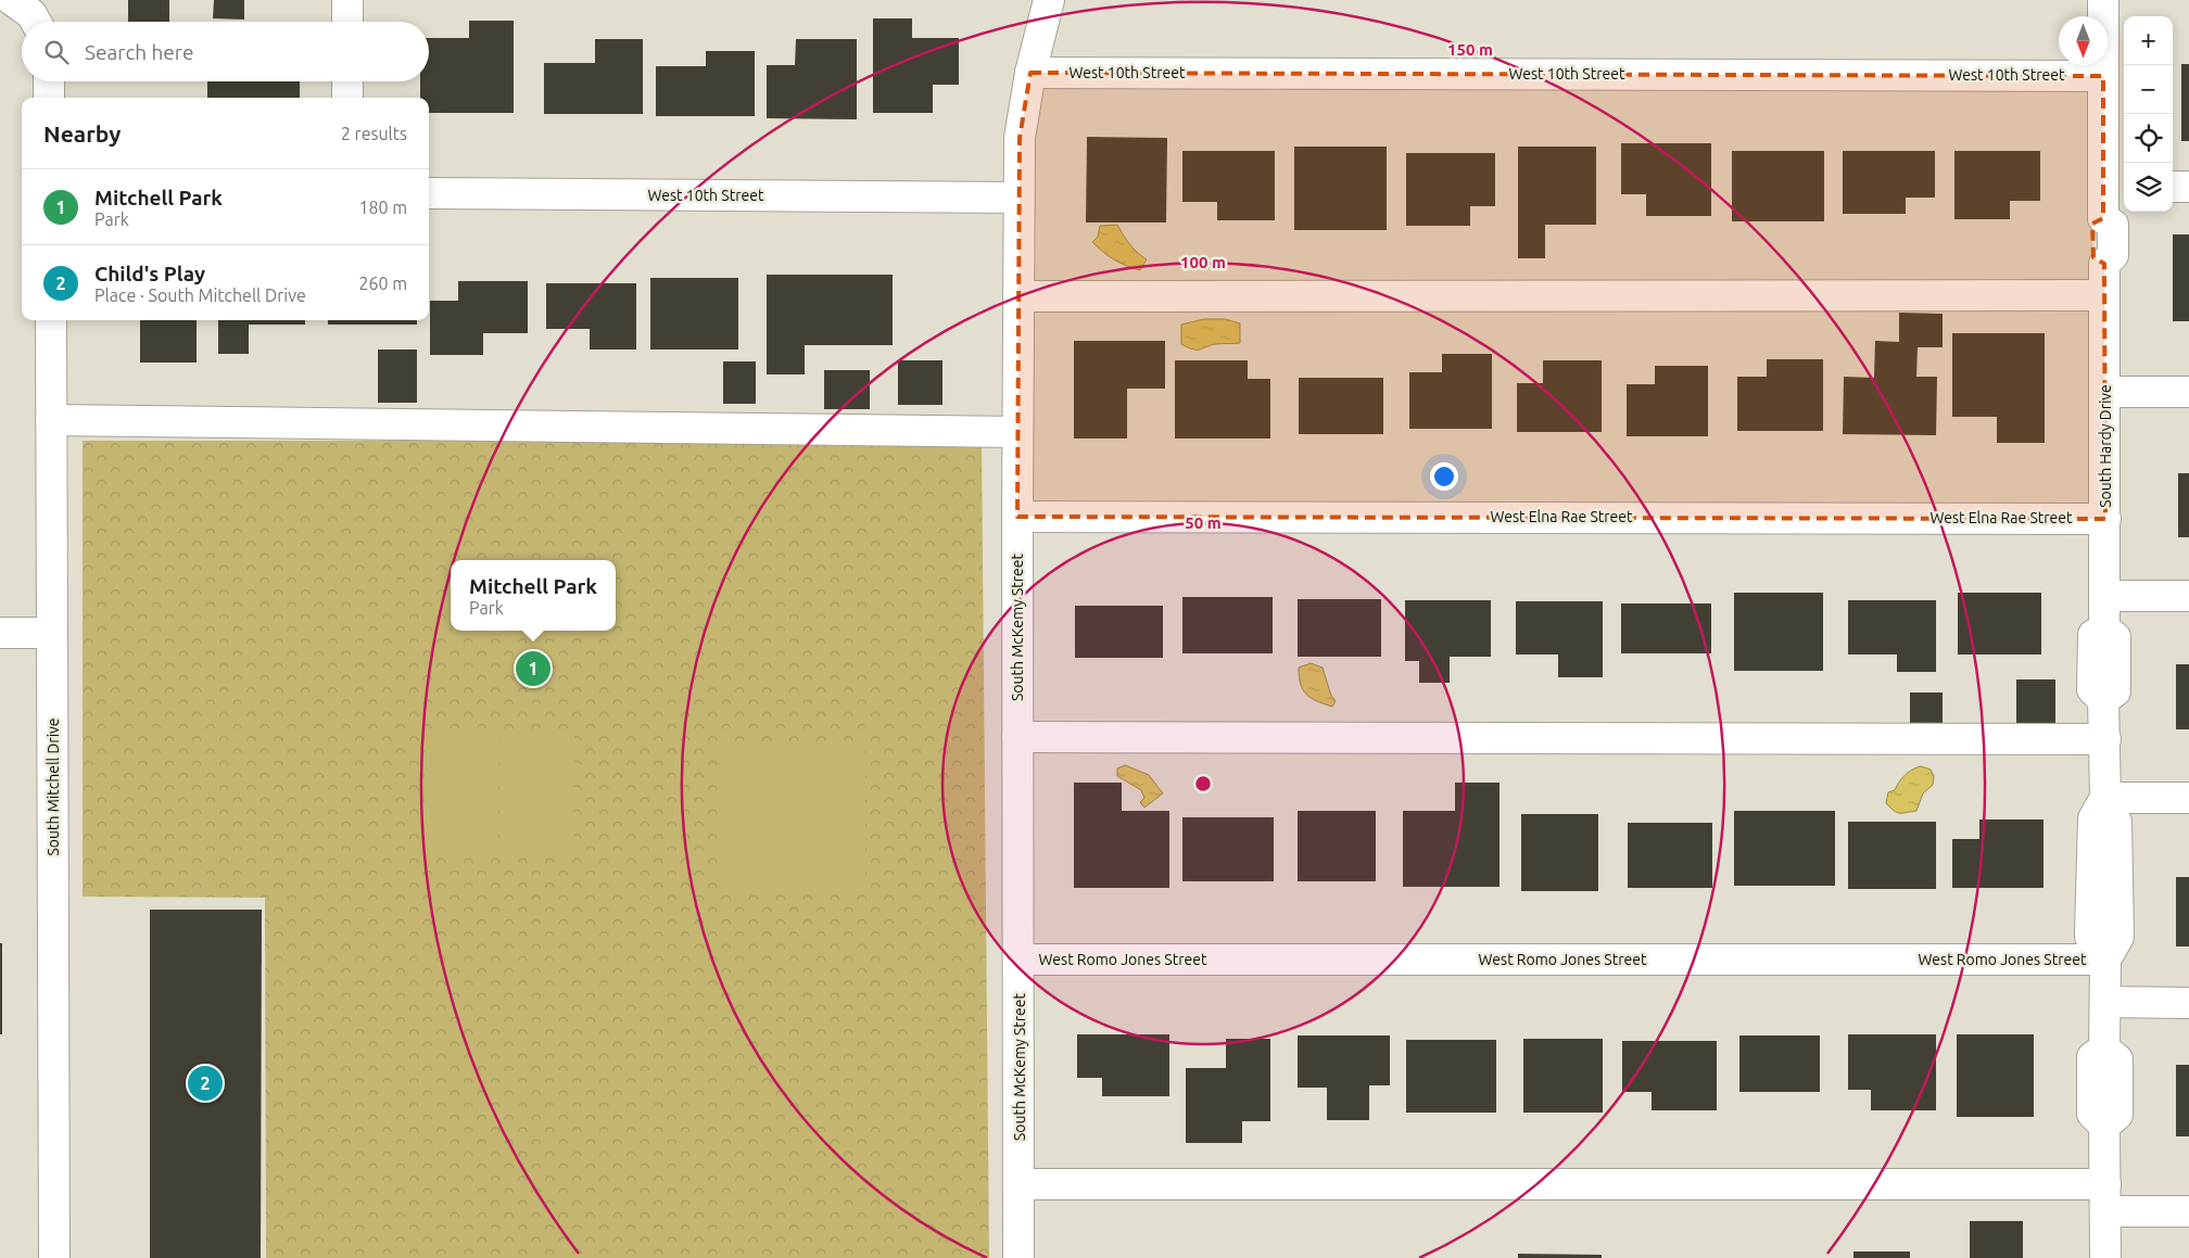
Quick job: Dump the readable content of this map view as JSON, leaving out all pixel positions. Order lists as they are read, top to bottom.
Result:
{
  "streets": {
    "street": [
      "West 10th Street",
      "South Hardy Drive",
      "West Elna Rae Street",
      "South McKemy Street",
      "South Mitchell Drive",
      "West Romo Jones Street"
    ]
  },
  "crossings": [
    ["West 10th Street", "South Hardy Drive"],
    ["West 10th Street", "South McKemy Street"],
    ["South Hardy Drive", "West Elna Rae Street"],
    ["South Hardy Drive", "West Romo Jones Street"],
    ["West Elna Rae Street", "South McKemy Street"],
    ["South McKemy Street", "West Romo Jones Street"]
  ],
  "north": "bottom",
  "page": {
    "map_buttons": ["+", "−"],
    "search": "Search here",
    "heading": ["Nearby", "2 results"],
    "list": [
      {
        "mark": "1",
        "name": "Mitchell Park",
        "note": "Park",
        "value": "180 m"
      },
      {
        "mark": "2",
        "name": "Child's Play",
        "note": "Place · South Mitchell Drive",
        "value": "260 m"
      }
    ],
    "popup": ["Mitchell Park", "Park"],
    "pins": ["1", "2"]
  },
  "rings": ["150 m", "100 m", "50 m"]
}
